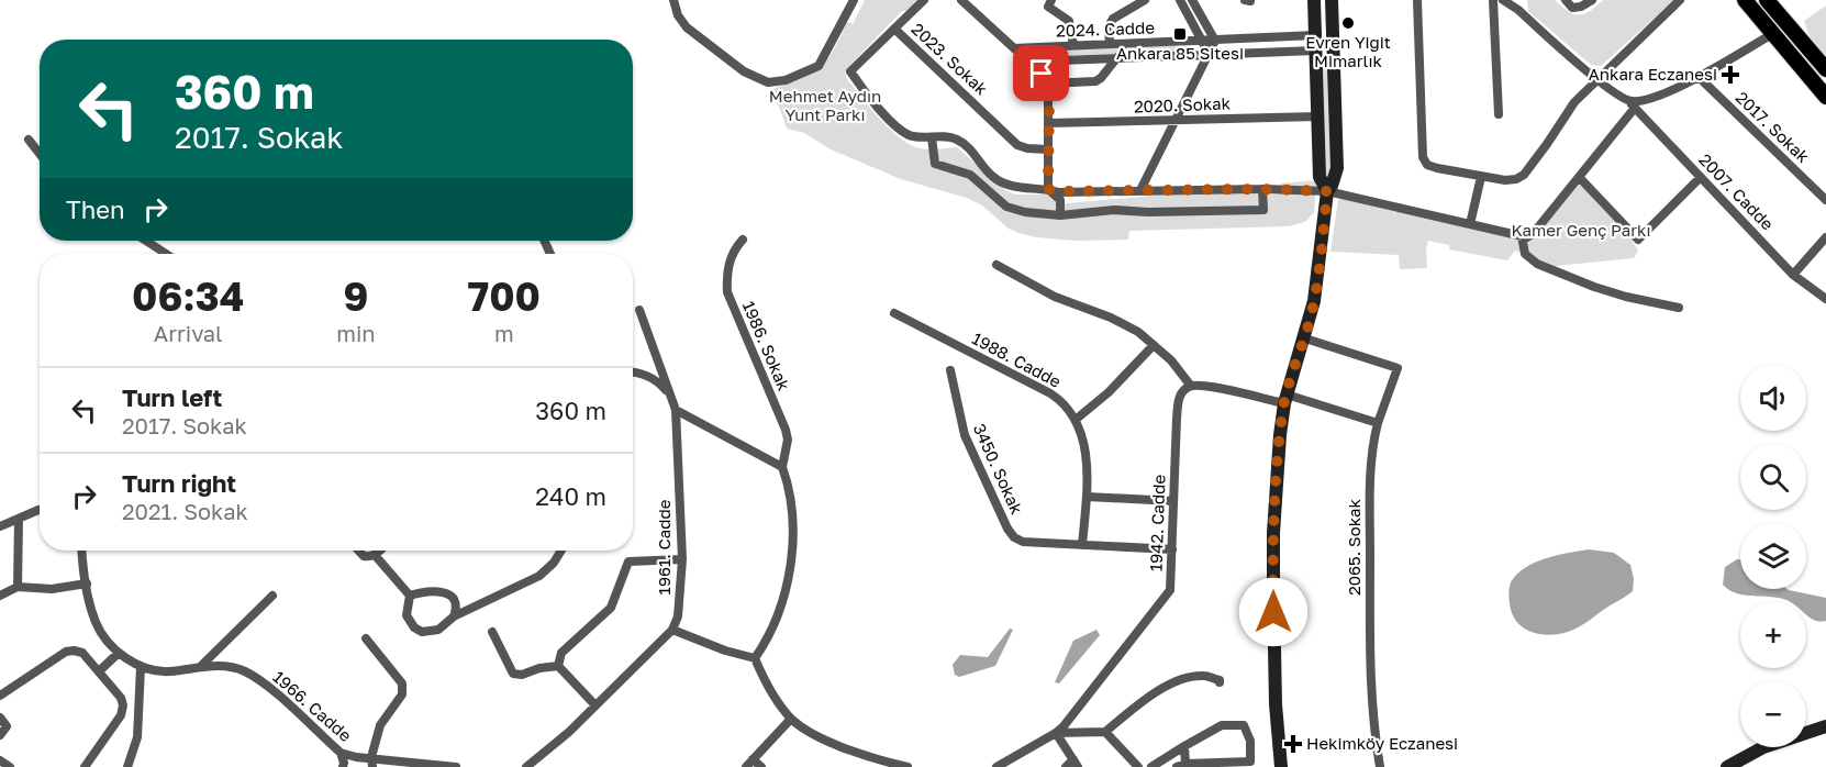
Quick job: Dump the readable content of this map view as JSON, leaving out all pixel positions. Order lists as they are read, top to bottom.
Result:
{
  "streets": {
    "street": [
      "2024. Cadde",
      "2023. Sokak",
      "2020. Sokak",
      "2017. Sokak",
      "2007. Cadde",
      "1986. Sokak",
      "1988. Cadde",
      "3450. Sokak",
      "1942. Cadde",
      "1961. Cadde",
      "2065. Sokak",
      "1966. Cadde"
    ]
  },
  "crossings": [
    ["3450. Sokak", "1942. Cadde"]
  ],
  "parks": ["Mehmet Aydın Yunt Parkı", "Kamer Genç Parkı"],
  "places": {
    "other": ["Evren Yiğit Mimarlık"],
    "transit": ["Ankara 85 Sitesi"],
    "health": ["Ankara Eczanesi", "Hekimköy Eczanesi"]
  },
  "page": {
    "turn": ["360 m", "2017. Sokak"],
    "then": "Then",
    "eta": [
      "06:34",
      "Arrival",
      "9",
      "min",
      "700",
      "m"
    ],
    "map_buttons": ["+", "−"],
    "list": [
      {
        "name": "Turn left",
        "note": "2017. Sokak",
        "value": "360 m"
      },
      {
        "name": "Turn right",
        "note": "2021. Sokak",
        "value": "240 m"
      }
    ]
  }
}
